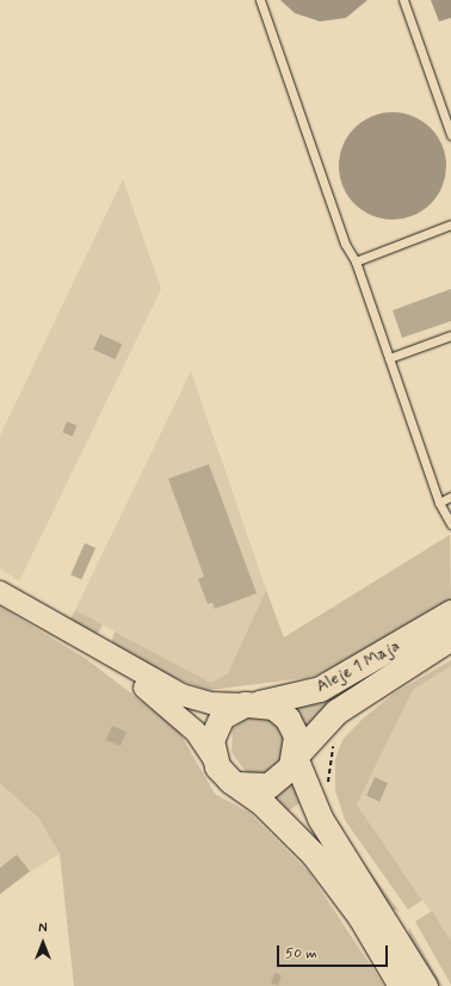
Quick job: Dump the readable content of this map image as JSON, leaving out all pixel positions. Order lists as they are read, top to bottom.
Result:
{
  "streets": {
    "main road": ["Aleje 1 Maja"]
  },
  "scale_bar": "50 m",
  "north": "top"
}
